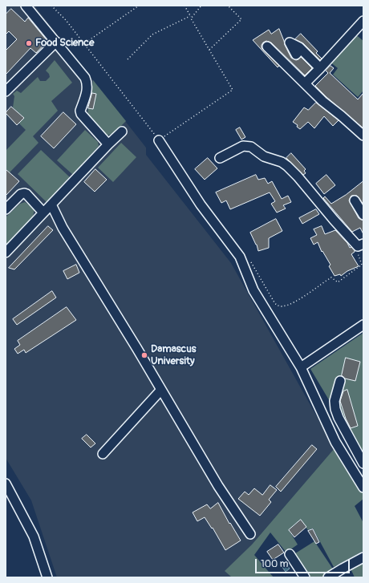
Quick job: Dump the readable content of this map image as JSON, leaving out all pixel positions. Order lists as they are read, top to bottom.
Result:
{
  "places": ["Food Science", "Damascus University"],
  "scale_bar": "100 m"
}
